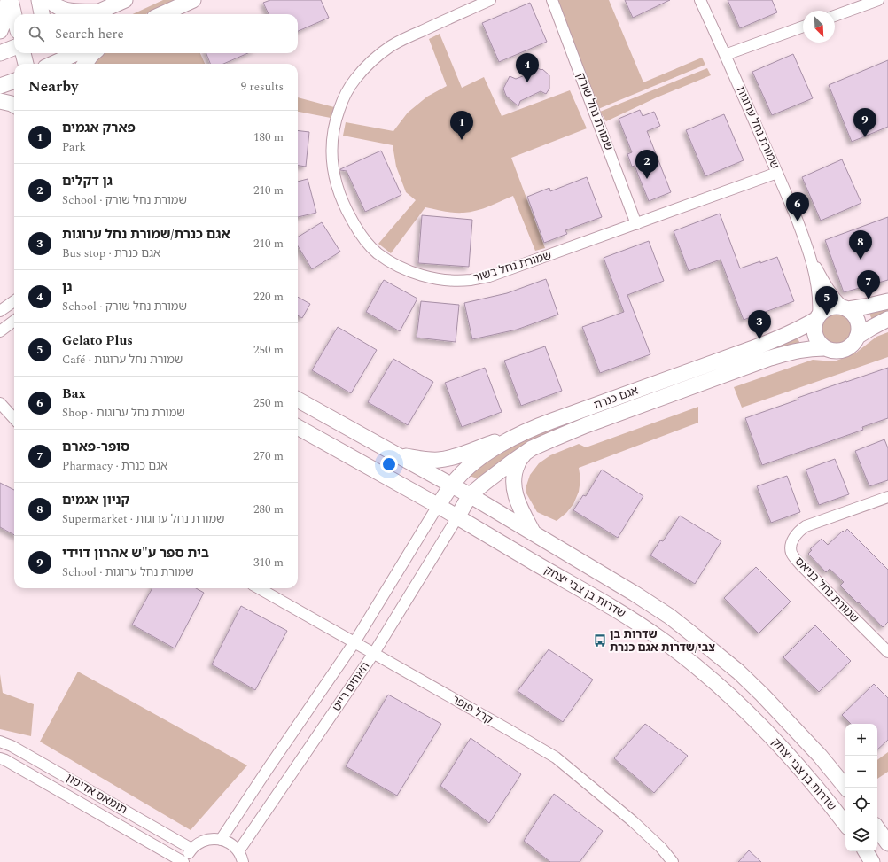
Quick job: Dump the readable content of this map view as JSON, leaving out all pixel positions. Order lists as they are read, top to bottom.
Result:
{
  "streets": {
    "main road": ["אגם כנרת", "שדרות בן צבי יצחק"],
    "street": [
      "שמורת נחל שורק",
      "שמורת נחל ערוגות",
      "שמורת נחל בשור",
      "שמורת נחל בניאס",
      "האחים רייט",
      "קרל פופר",
      "תומאס אדיסון"
    ]
  },
  "crossings": [
    ["שמורת נחל שורק", "שמורת נחל בשור"],
    ["שמורת נחל ערוגות", "שמורת נחל בשור"],
    ["שמורת נחל ערוגות", "אגם כנרת"],
    ["אגם כנרת", "שדרות בן צבי יצחק"],
    ["אגם כנרת", "האחים רייט"],
    ["שדרות בן צבי יצחק", "האחים רייט"],
    ["האחים רייט", "קרל פופר"]
  ],
  "places": {
    "bus stop": ["שדרות בן צבי/שדרות אגם כנרת"]
  },
  "north": "bottom right",
  "page": {
    "search": "Search here",
    "pins": [
      "4",
      "9",
      "1",
      "2",
      "6",
      "8",
      "7",
      "5",
      "3"
    ],
    "heading": ["Nearby", "9 results"],
    "list": [
      {
        "mark": "1",
        "name": "פארק אגמים",
        "note": "Park",
        "value": "180 m"
      },
      {
        "mark": "2",
        "name": "גן דקלים",
        "note": "School · שמורת נחל שורק",
        "value": "210 m"
      },
      {
        "mark": "3",
        "name": "אגם כנרת/שמורת נחל ערוגות",
        "note": "Bus stop · אגם כנרת",
        "value": "210 m"
      },
      {
        "mark": "4",
        "name": "גן",
        "note": "School · שמורת נחל שורק",
        "value": "220 m"
      },
      {
        "mark": "5",
        "name": "Gelato Plus",
        "note": "Café · שמורת נחל ערוגות",
        "value": "250 m"
      },
      {
        "mark": "6",
        "name": "Bax",
        "note": "Shop · שמורת נחל ערוגות",
        "value": "250 m"
      },
      {
        "mark": "7",
        "name": "סופר-פארם",
        "note": "Pharmacy · אגם כנרת",
        "value": "270 m"
      },
      {
        "mark": "8",
        "name": "קניון אגמים",
        "note": "Supermarket · שמורת נחל ערוגות",
        "value": "280 m"
      },
      {
        "mark": "9",
        "name": "בית ספר ע\"ש אהרון דוידי",
        "note": "School · שמורת נחל ערוגות",
        "value": "310 m"
      }
    ],
    "map_buttons": ["+", "−"]
  }
}
